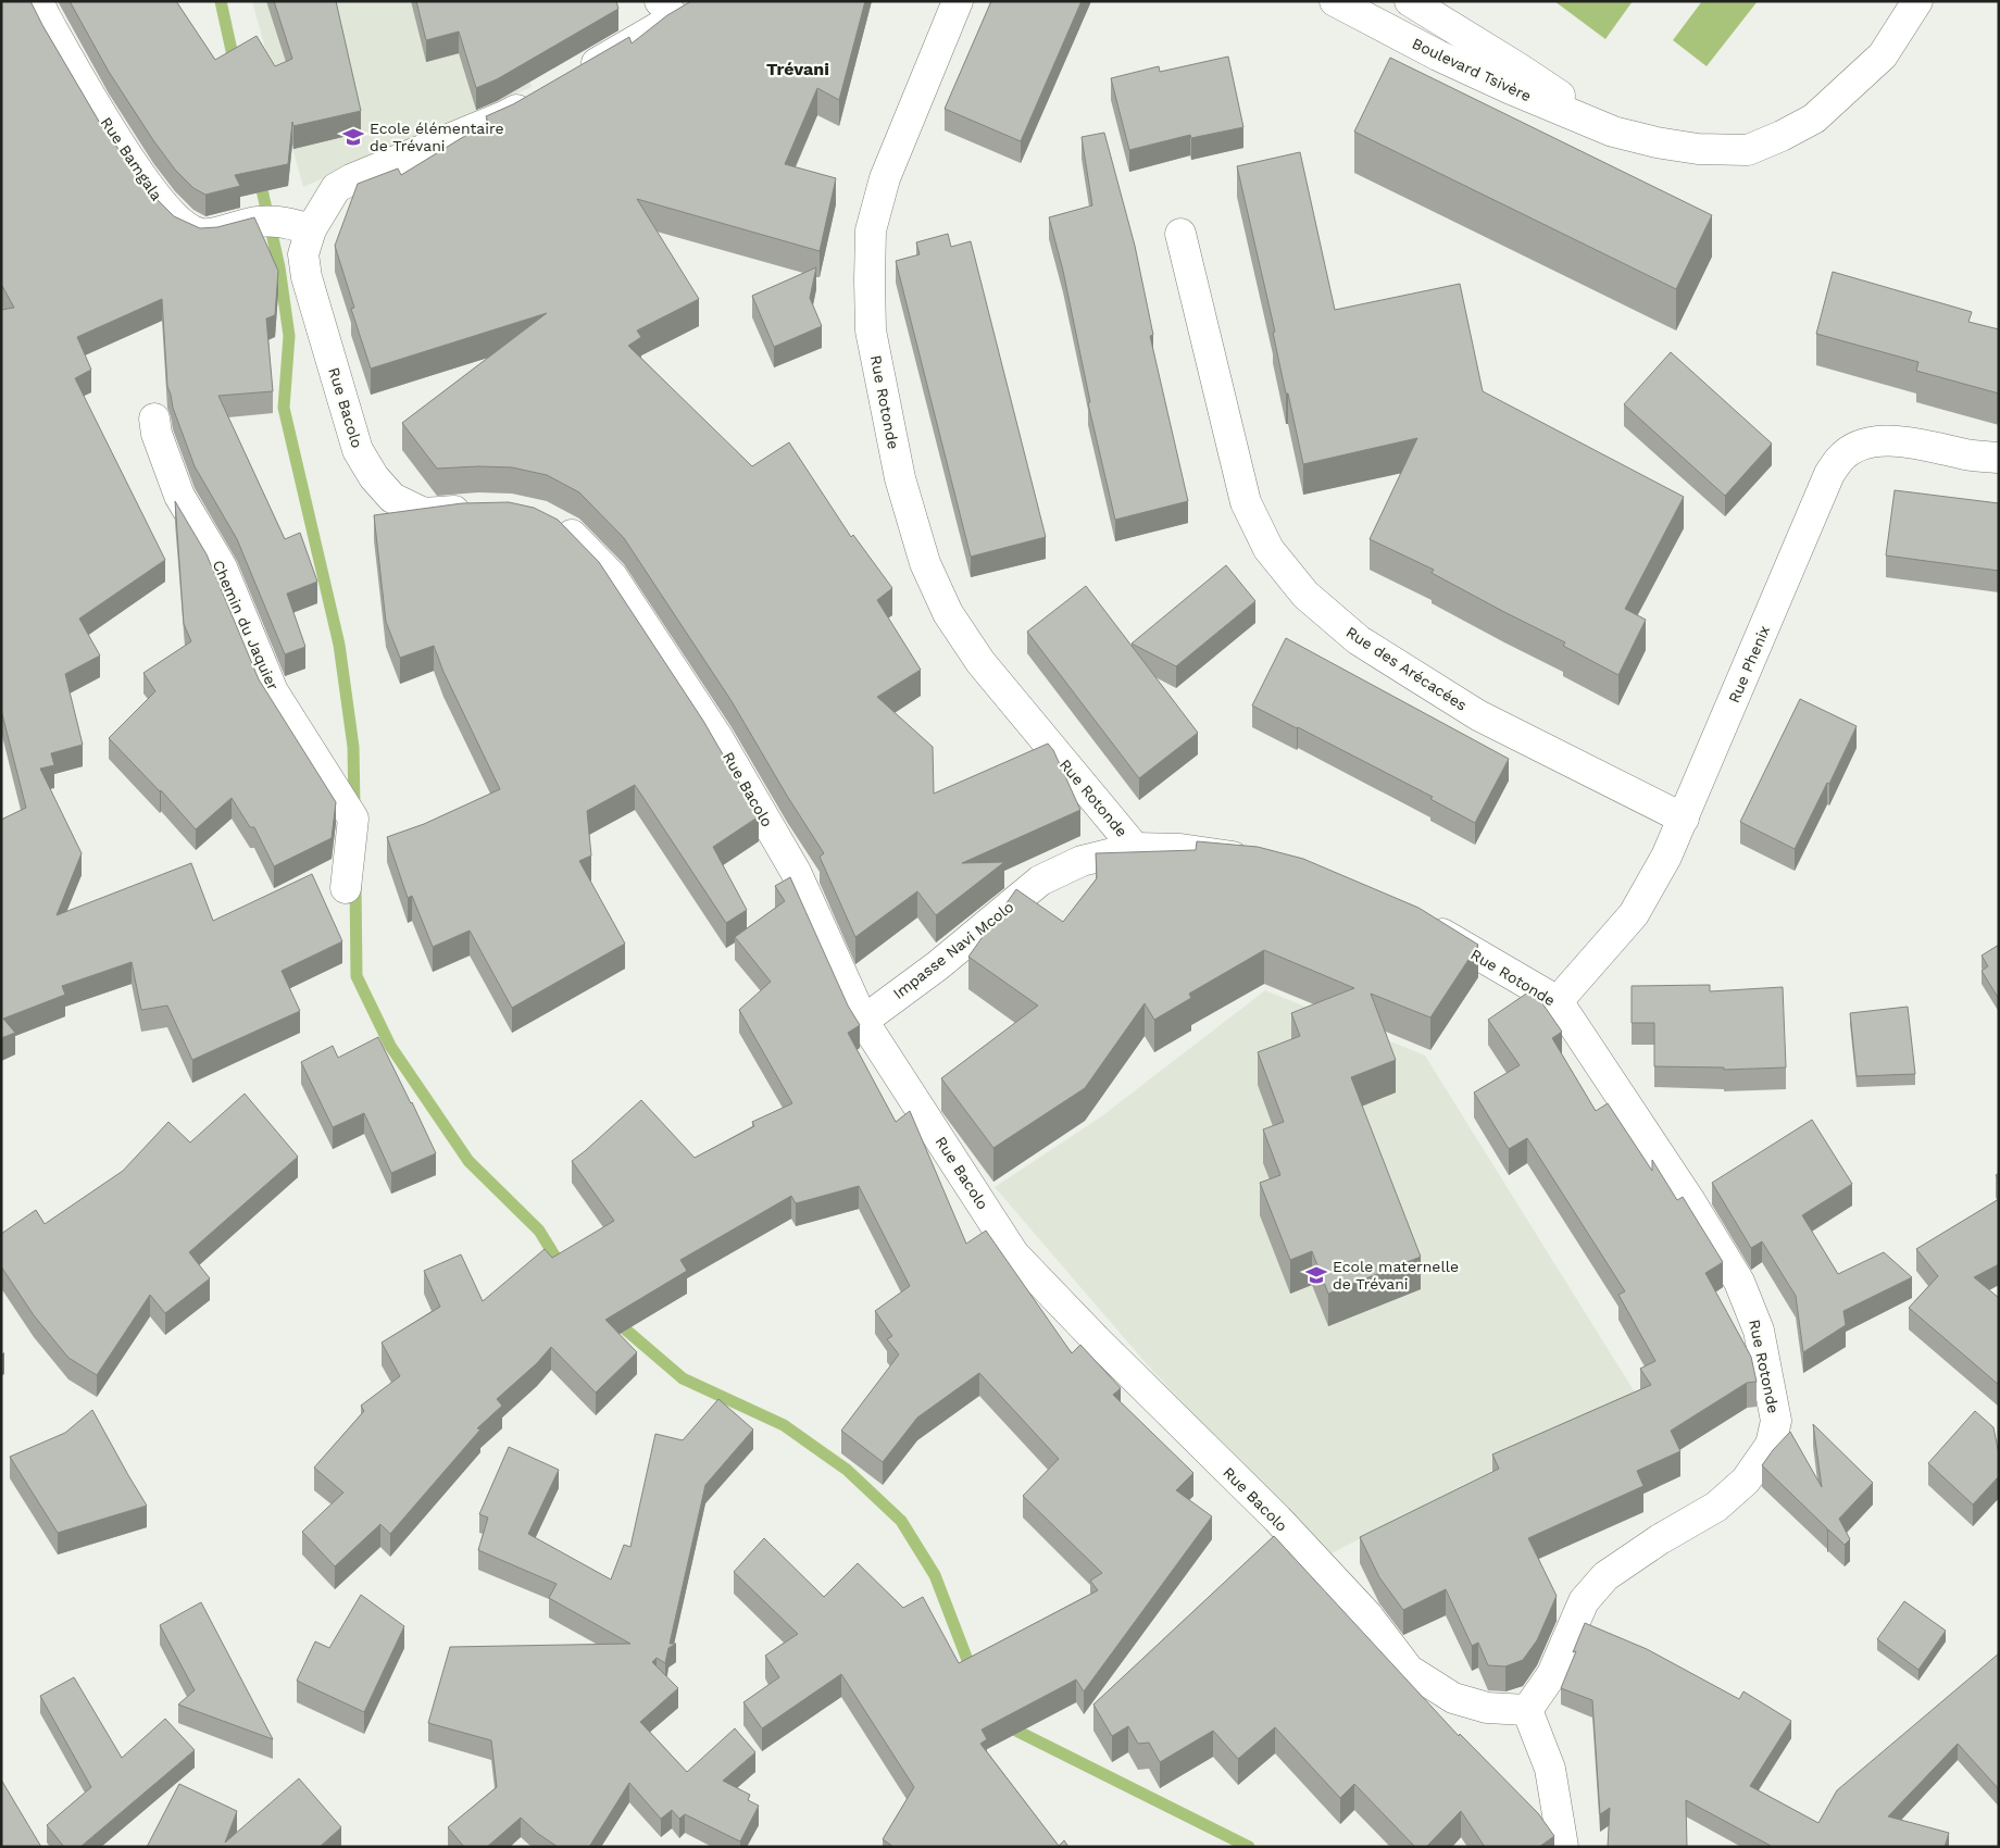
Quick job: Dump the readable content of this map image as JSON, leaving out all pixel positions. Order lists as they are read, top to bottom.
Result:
{
  "streets": {
    "street": [
      "Boulevard Tsivère",
      "Rue Bamgala",
      "Rue Rotonde",
      "Rue Bacolo",
      "Chemin du Jaquier",
      "Rue Phenix",
      "Rue des Arécacées",
      "Impasse Navi Mcolo"
    ]
  },
  "crossings": [
    ["Rue Bamgala", "Rue Bacolo"],
    ["Rue Rotonde", "Rue Bacolo"],
    ["Rue Rotonde", "Rue Phenix"],
    ["Rue Rotonde", "Impasse Navi Mcolo"],
    ["Rue Bacolo", "Impasse Navi Mcolo"],
    ["Rue Phenix", "Rue des Arécacées"]
  ],
  "districts": ["Trévani"],
  "places": {
    "school or university": ["Ecole élémentaire de Trévani", "Ecole maternelle de Trévani"]
  }
}
